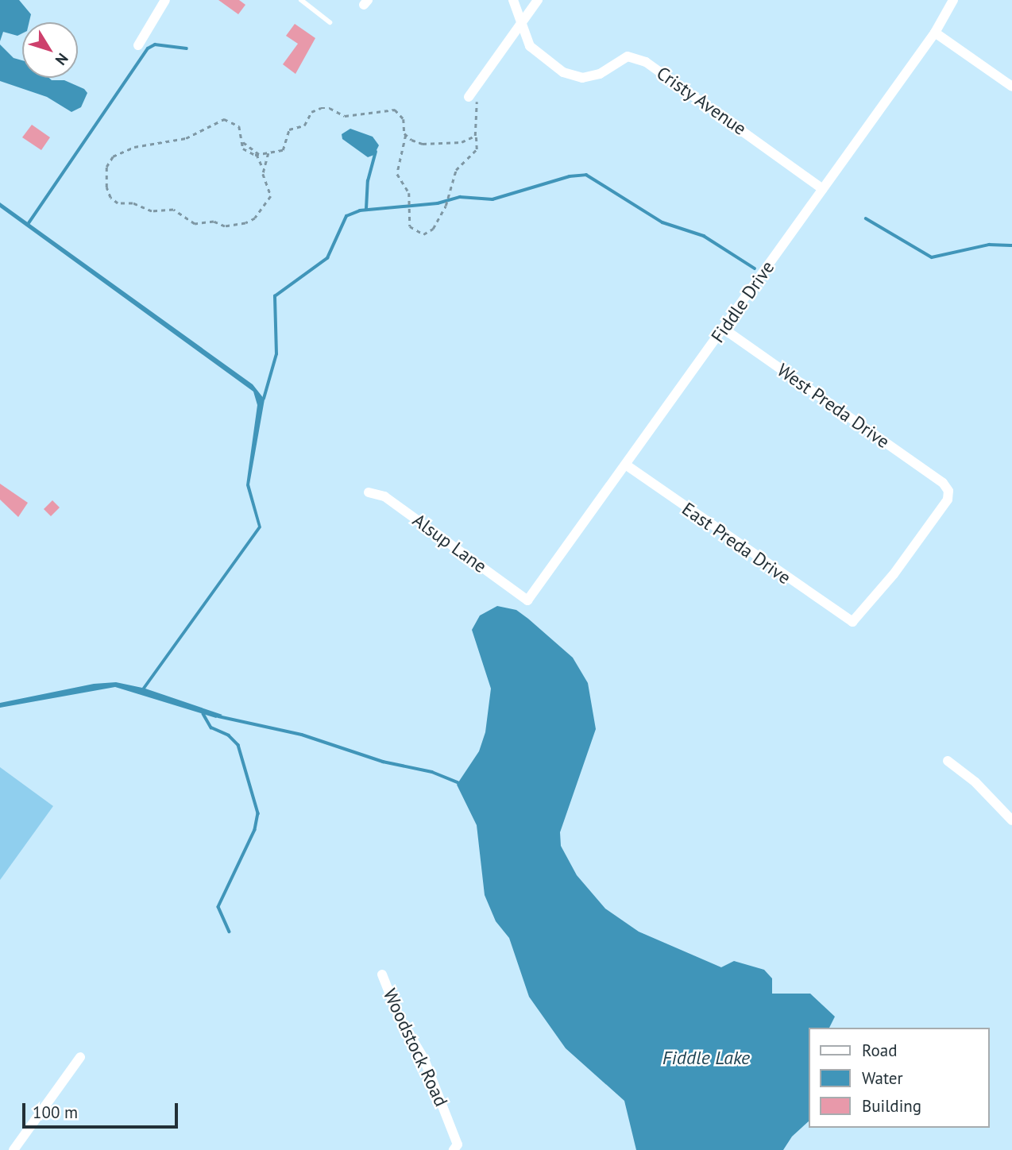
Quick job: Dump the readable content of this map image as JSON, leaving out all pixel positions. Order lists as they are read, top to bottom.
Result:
{
  "streets": {
    "street": [
      "Cristy Avenue",
      "Fiddle Drive",
      "West Preda Drive",
      "Alsup Lane",
      "East Preda Drive",
      "Woodstock Road"
    ]
  },
  "crossings": [
    ["Cristy Avenue", "Fiddle Drive"],
    ["Fiddle Drive", "West Preda Drive"],
    ["Fiddle Drive", "Alsup Lane"],
    ["Fiddle Drive", "East Preda Drive"],
    ["West Preda Drive", "East Preda Drive"]
  ],
  "water": ["Fiddle Lake"],
  "legend": ["Road", "Water", "Building"],
  "scale_bar": "100 m",
  "north": "bottom right"
}
